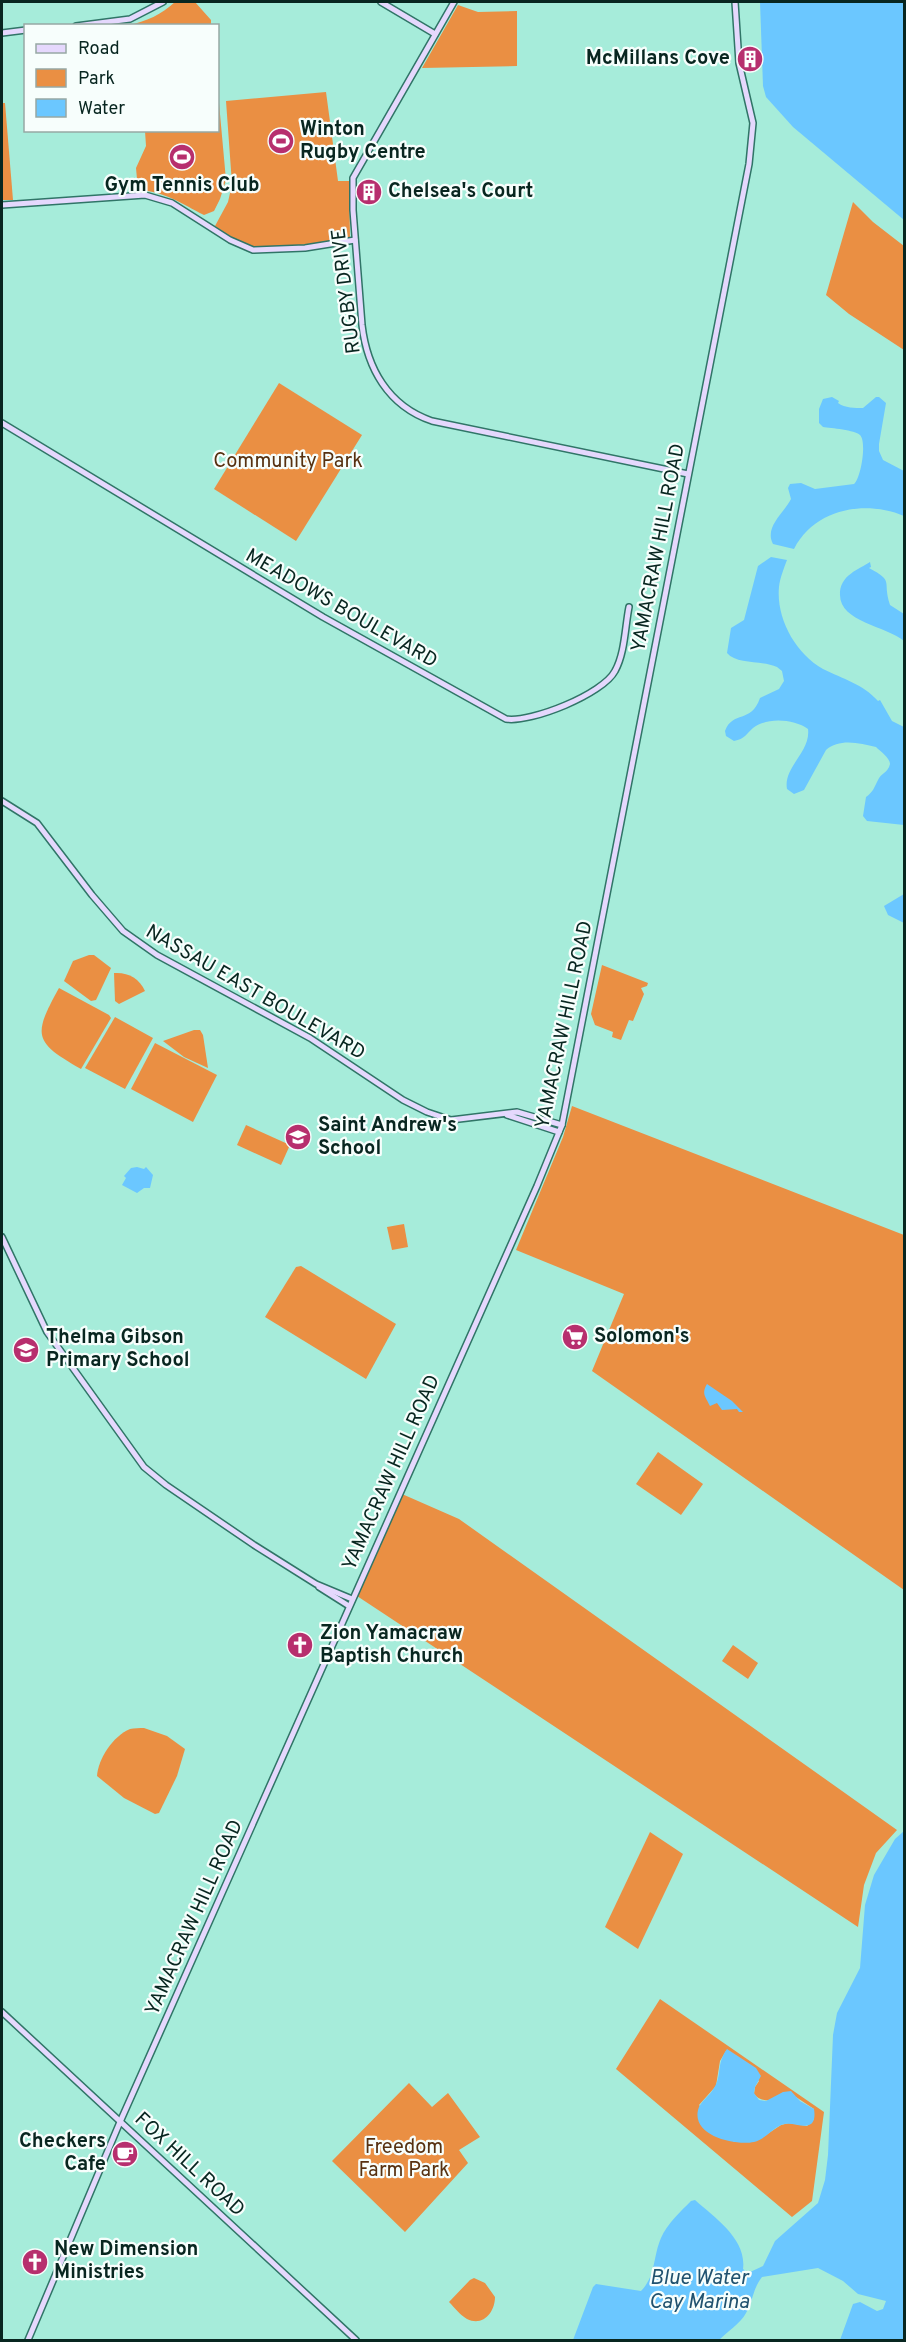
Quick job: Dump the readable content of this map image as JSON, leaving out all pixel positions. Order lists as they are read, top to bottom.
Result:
{
  "streets": {
    "street": [
      "RUGBY DRIVE",
      "YAMACRAW HILL ROAD",
      "MEADOWS BOULEVARD",
      "NASSAU EAST BOULEVARD",
      "FOX HILL ROAD"
    ]
  },
  "crossings": [
    ["RUGBY DRIVE", "YAMACRAW HILL ROAD"],
    ["YAMACRAW HILL ROAD", "NASSAU EAST BOULEVARD"],
    ["YAMACRAW HILL ROAD", "FOX HILL ROAD"]
  ],
  "water": ["Blue Water Cay Marina"],
  "parks": ["Community Park", "Freedom Farm Park"],
  "places": {
    "building": ["McMillans Cove", "Chelsea's Court"],
    "sports": ["Winton Rugby Centre", "Gym Tennis Club"],
    "school or university": ["Saint Andrew's School", "Thelma Gibson Primary School"],
    "supermarket": ["Solomon's"],
    "church": ["Zion Yamacraw Baptish Church", "New Dimension Ministries"],
    "cafe": ["Checkers Cafe"]
  },
  "legend": ["Road", "Park", "Water"]
}
